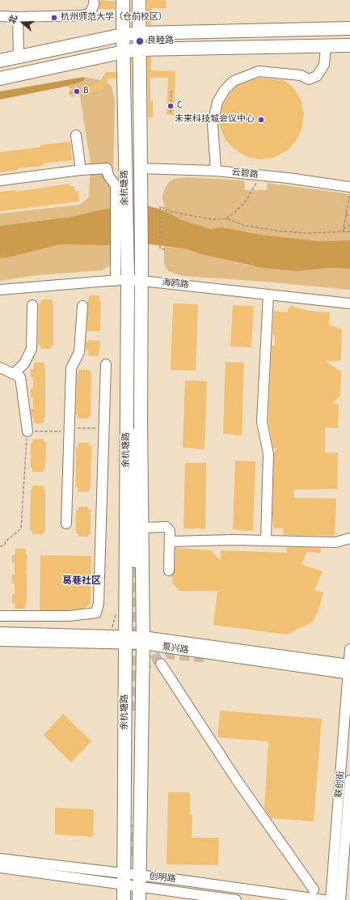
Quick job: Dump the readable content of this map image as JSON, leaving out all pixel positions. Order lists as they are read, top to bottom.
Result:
{
  "streets": {
    "main road": ["余杭塘路"],
    "street": [
      "云碧路",
      "海鸥路",
      "景兴路",
      "联创街",
      "创明路"
    ]
  },
  "crossings": [
    ["云碧路", "余杭塘路"],
    ["余杭塘路", "海鸥路"],
    ["余杭塘路", "景兴路"],
    ["余杭塘路", "创明路"],
    ["景兴路", "联创街"]
  ],
  "districts": ["葛巷社区"],
  "places": [
    "杭州师范大学（仓前校区）",
    "良睦路",
    "B",
    "C",
    "未来科技城会议中心"
  ],
  "north": "left"
}
